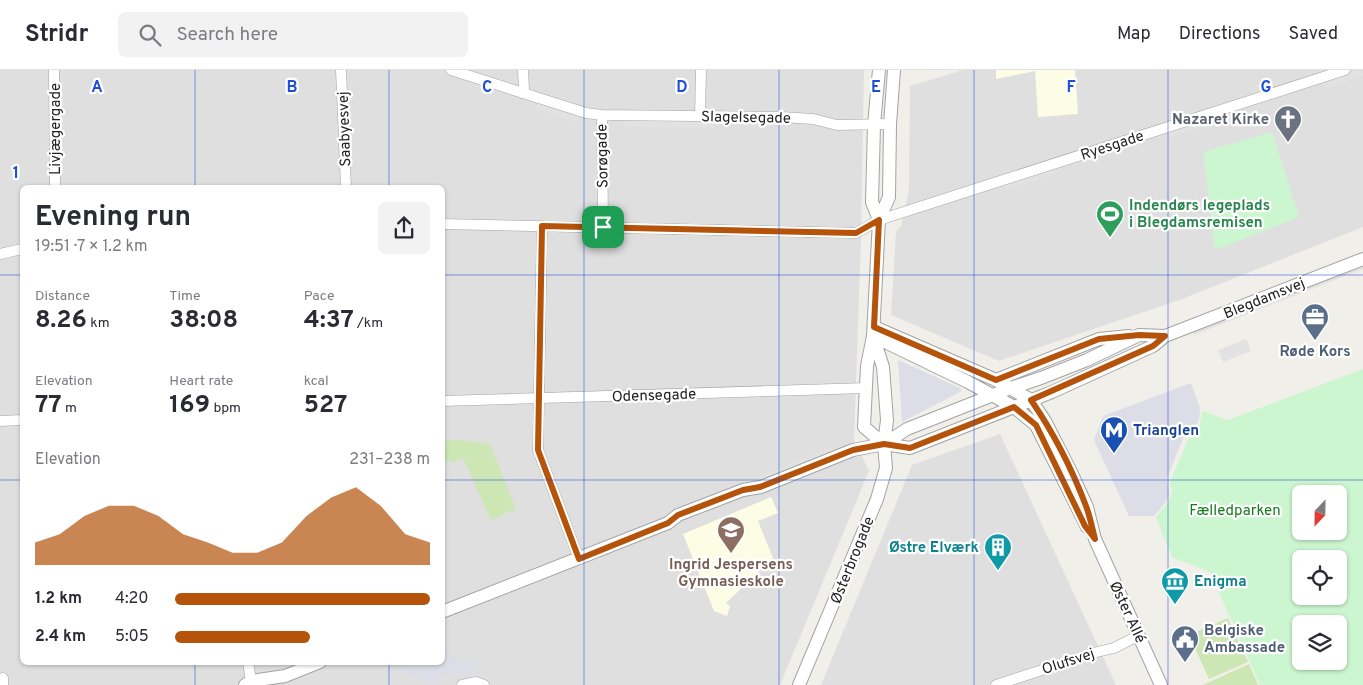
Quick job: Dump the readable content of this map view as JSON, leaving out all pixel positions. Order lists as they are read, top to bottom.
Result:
{
  "streets": {
    "street": [
      "Slagelsegade",
      "Livjægergade",
      "Saabyesvej",
      "Ryesgade",
      "Sorøgade",
      "Blegdamsvej",
      "Odensegade",
      "Østerbrogade",
      "Øster Allé",
      "Olufsvej"
    ]
  },
  "crossings": [
    ["Slagelsegade", "Sorøgade"],
    ["Slagelsegade", "Østerbrogade"],
    ["Ryesgade", "Sorøgade"],
    ["Ryesgade", "Østerbrogade"],
    ["Blegdamsvej", "Øster Allé"],
    ["Odensegade", "Østerbrogade"],
    ["Østerbrogade", "Øster Allé"],
    ["Øster Allé", "Olufsvej"]
  ],
  "parks": ["Fælledparken"],
  "places": {
    "church": ["Nazaret Kirke"],
    "sports": ["Indendørs legeplads i Blegdamsremisen"],
    "office": ["Røde Kors"],
    "metro station": ["Trianglen"],
    "school or university": ["Ingrid Jespersens Gymnasieskole"],
    "building": ["Østre Elværk"],
    "museum": ["Enigma"],
    "public building": ["Belgiske Ambassade"]
  },
  "north": "bottom",
  "page": {
    "header": "Stridr",
    "search": "Search here",
    "nav": ["Map", "Directions", "Saved"],
    "heading": ["Evening run", "19:51 · 7 × 1.2 km"],
    "stats": [
      ["Distance", "8.26 km"],
      ["Time", "38:08"],
      ["Pace", "4:37 /km"],
      ["Elevation", "77 m"],
      ["Heart rate", "169 bpm"],
      ["kcal", "527"]
    ],
    "chart": ["Elevation", "231–238 m"],
    "list": [
      {
        "name": "1.2 km",
        "note": "4:20"
      },
      {
        "name": "2.4 km",
        "note": "5:05"
      }
    ]
  },
  "grid": {
    "columns": [
      "A",
      "B",
      "C",
      "D",
      "E",
      "F",
      "G"
    ],
    "rows": ["1"]
  }
}
